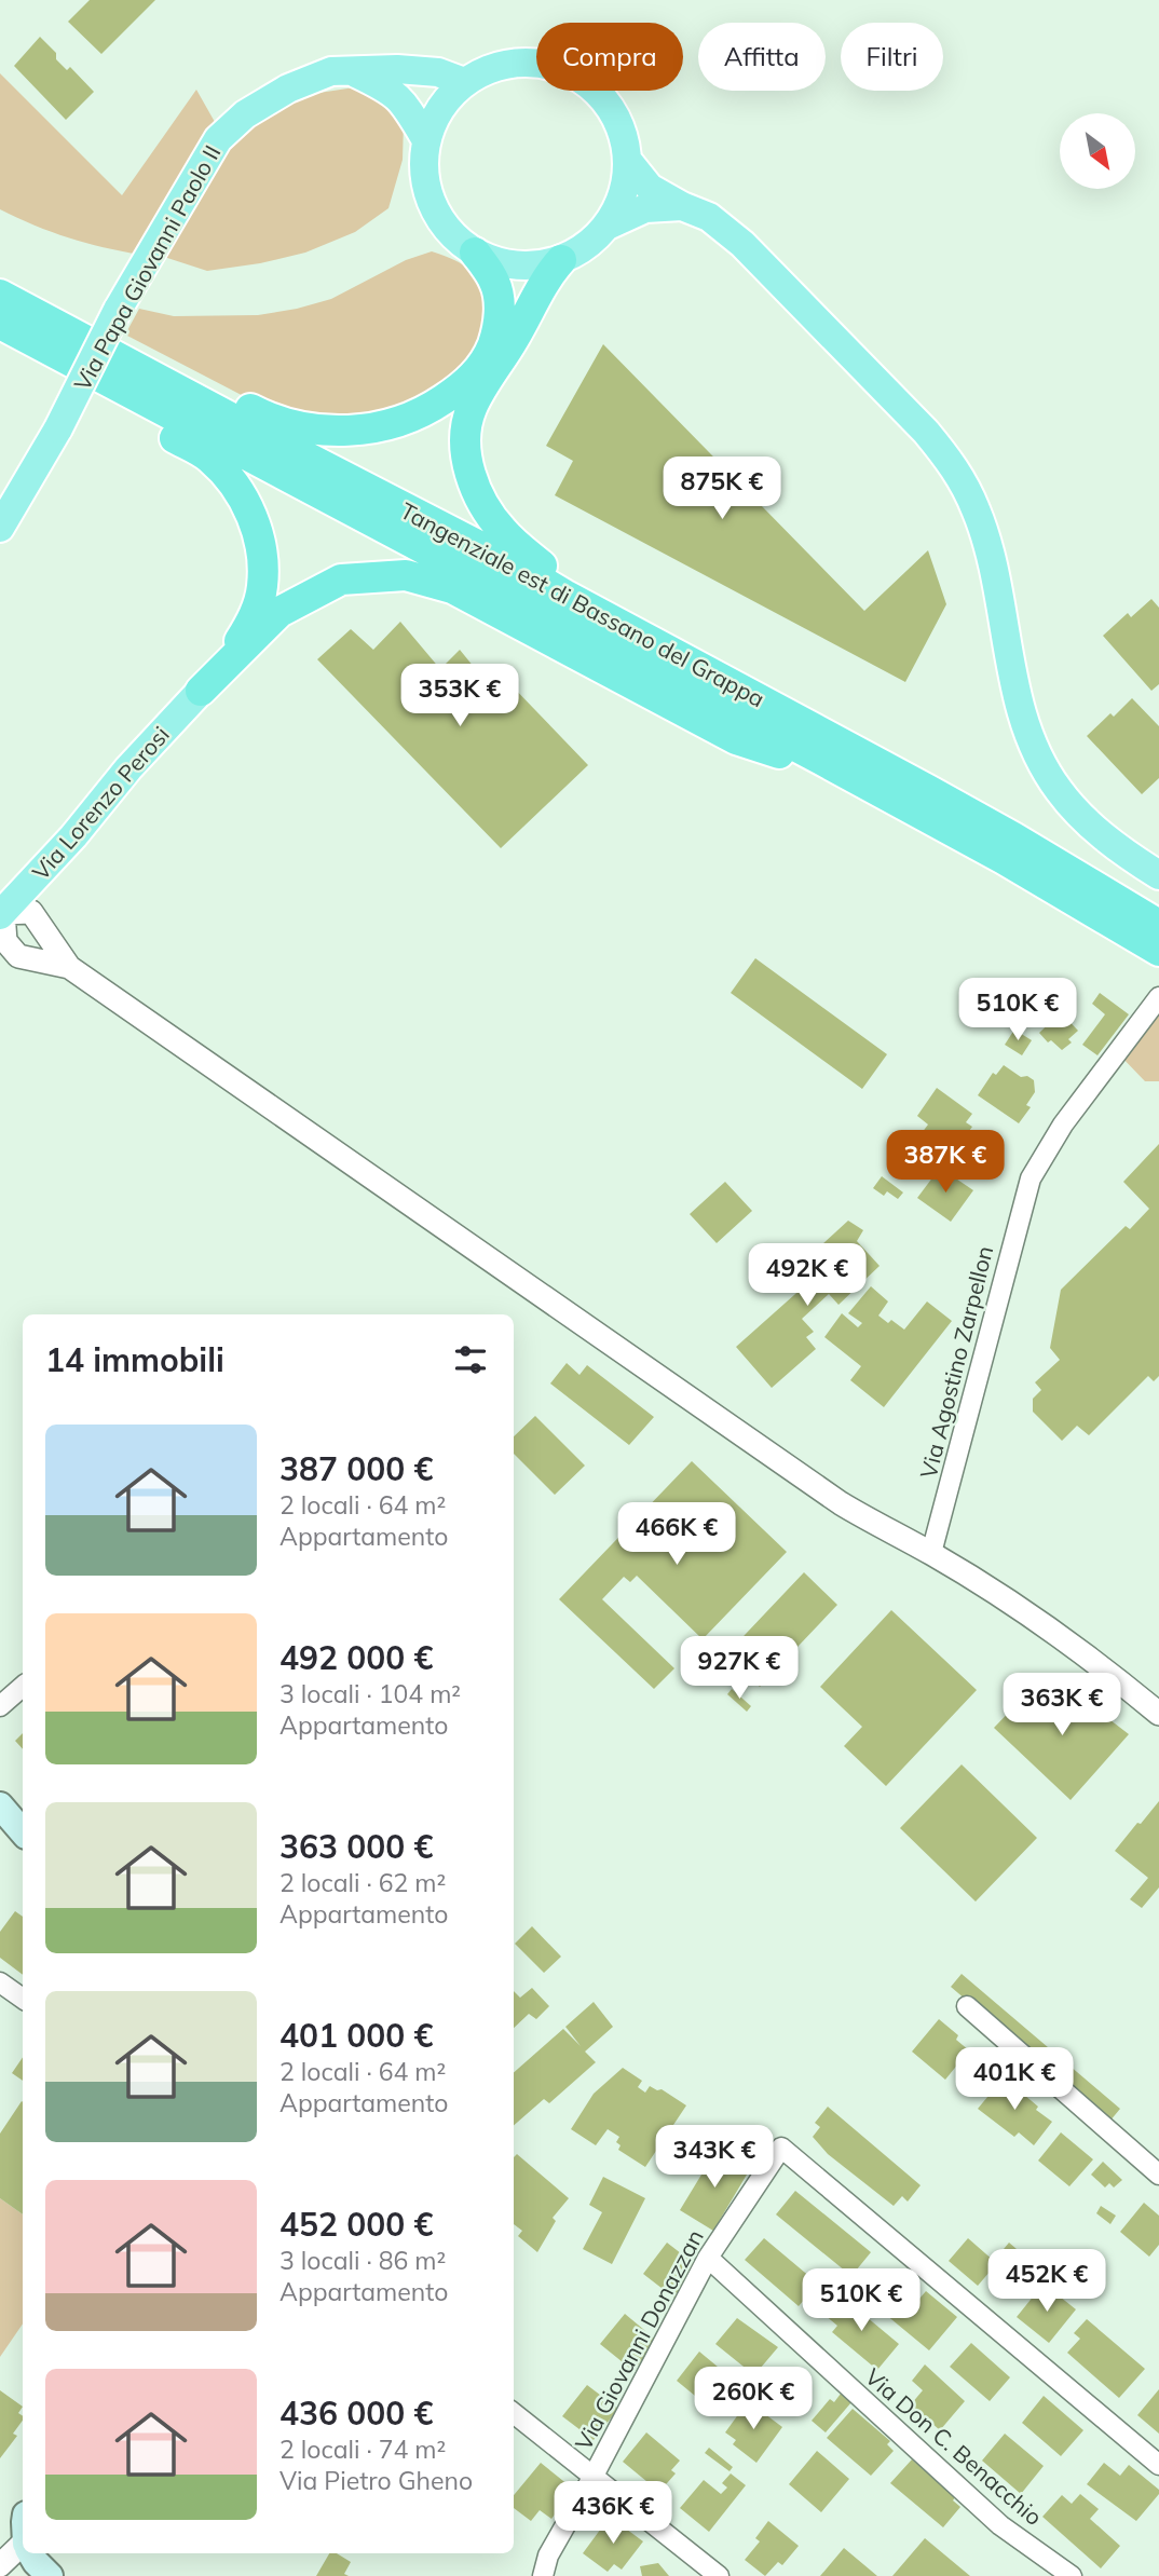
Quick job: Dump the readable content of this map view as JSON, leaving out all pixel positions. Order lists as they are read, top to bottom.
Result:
{
  "streets": {
    "highway": ["Tangenziale est di Bassano del Grappa"],
    "main road": ["Via Papa Giovanni Paolo II", "Via Lorenzo Perosi"],
    "street": ["Via Agostino Zarpellon", "Via Giovanni Donazzan", "Via Don C. Benacchio"]
  },
  "crossings": [
    ["Via Giovanni Donazzan", "Via Don C. Benacchio"]
  ],
  "north": "bottom right",
  "page": {
    "chip": ["Compra", "Affitta", "Filtri"],
    "price": [
      "875K €",
      "353K €",
      "510K €",
      "387K €",
      "492K €",
      "466K €",
      "927K €",
      "363K €",
      "401K €",
      "343K €",
      "452K €",
      "510K €",
      "260K €",
      "436K €"
    ],
    "heading": "14 immobili",
    "list": [
      {
        "name": "387 000 €",
        "note": "2 locali · 64 m² · Appartamento"
      },
      {
        "name": "492 000 €",
        "note": "3 locali · 104 m² · Appartamento"
      },
      {
        "name": "363 000 €",
        "note": "2 locali · 62 m² · Appartamento"
      },
      {
        "name": "401 000 €",
        "note": "2 locali · 64 m² · Appartamento"
      },
      {
        "name": "452 000 €",
        "note": "3 locali · 86 m² · Appartamento"
      },
      {
        "name": "436 000 €",
        "note": "2 locali · 74 m² · Via Pietro Gheno"
      }
    ]
  }
}
